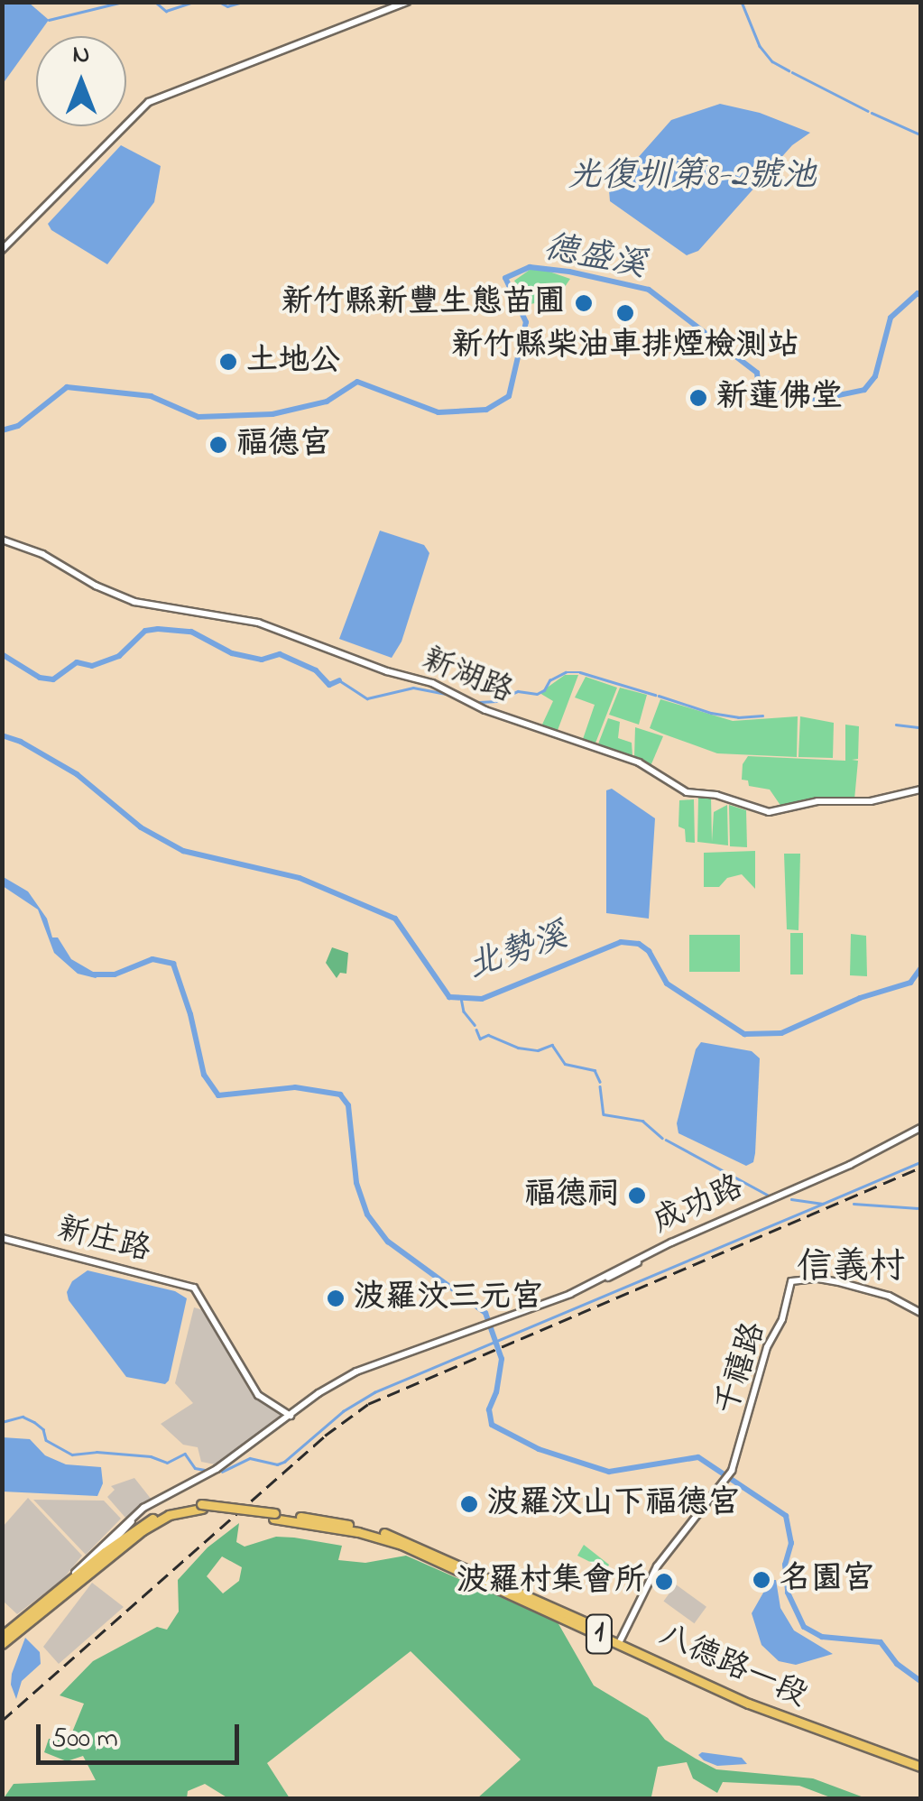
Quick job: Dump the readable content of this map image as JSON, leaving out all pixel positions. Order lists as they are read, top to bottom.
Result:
{
  "streets": {
    "main road": ["1", "八德路一段"],
    "street": [
      "新湖路",
      "成功路",
      "新庄路",
      "千禧路"
    ]
  },
  "crossings": [
    ["成功路", "新庄路"],
    ["千禧路", "八德路一段"],
    ["1", "八德路一段"]
  ],
  "districts": ["信義村"],
  "water": ["光復圳第8-2號池", "德盛溪", "北勢溪"],
  "places": [
    "新竹縣新豐生態苗圃",
    "新竹縣柴油車排煙檢測站",
    "土地公",
    "新蓮佛堂",
    "福德宮",
    "福德祠",
    "波羅汶三元宮",
    "波羅汶山下福德宮",
    "名園宮",
    "波羅村集會所"
  ],
  "scale_bar": "500 m",
  "north": "top"
}
